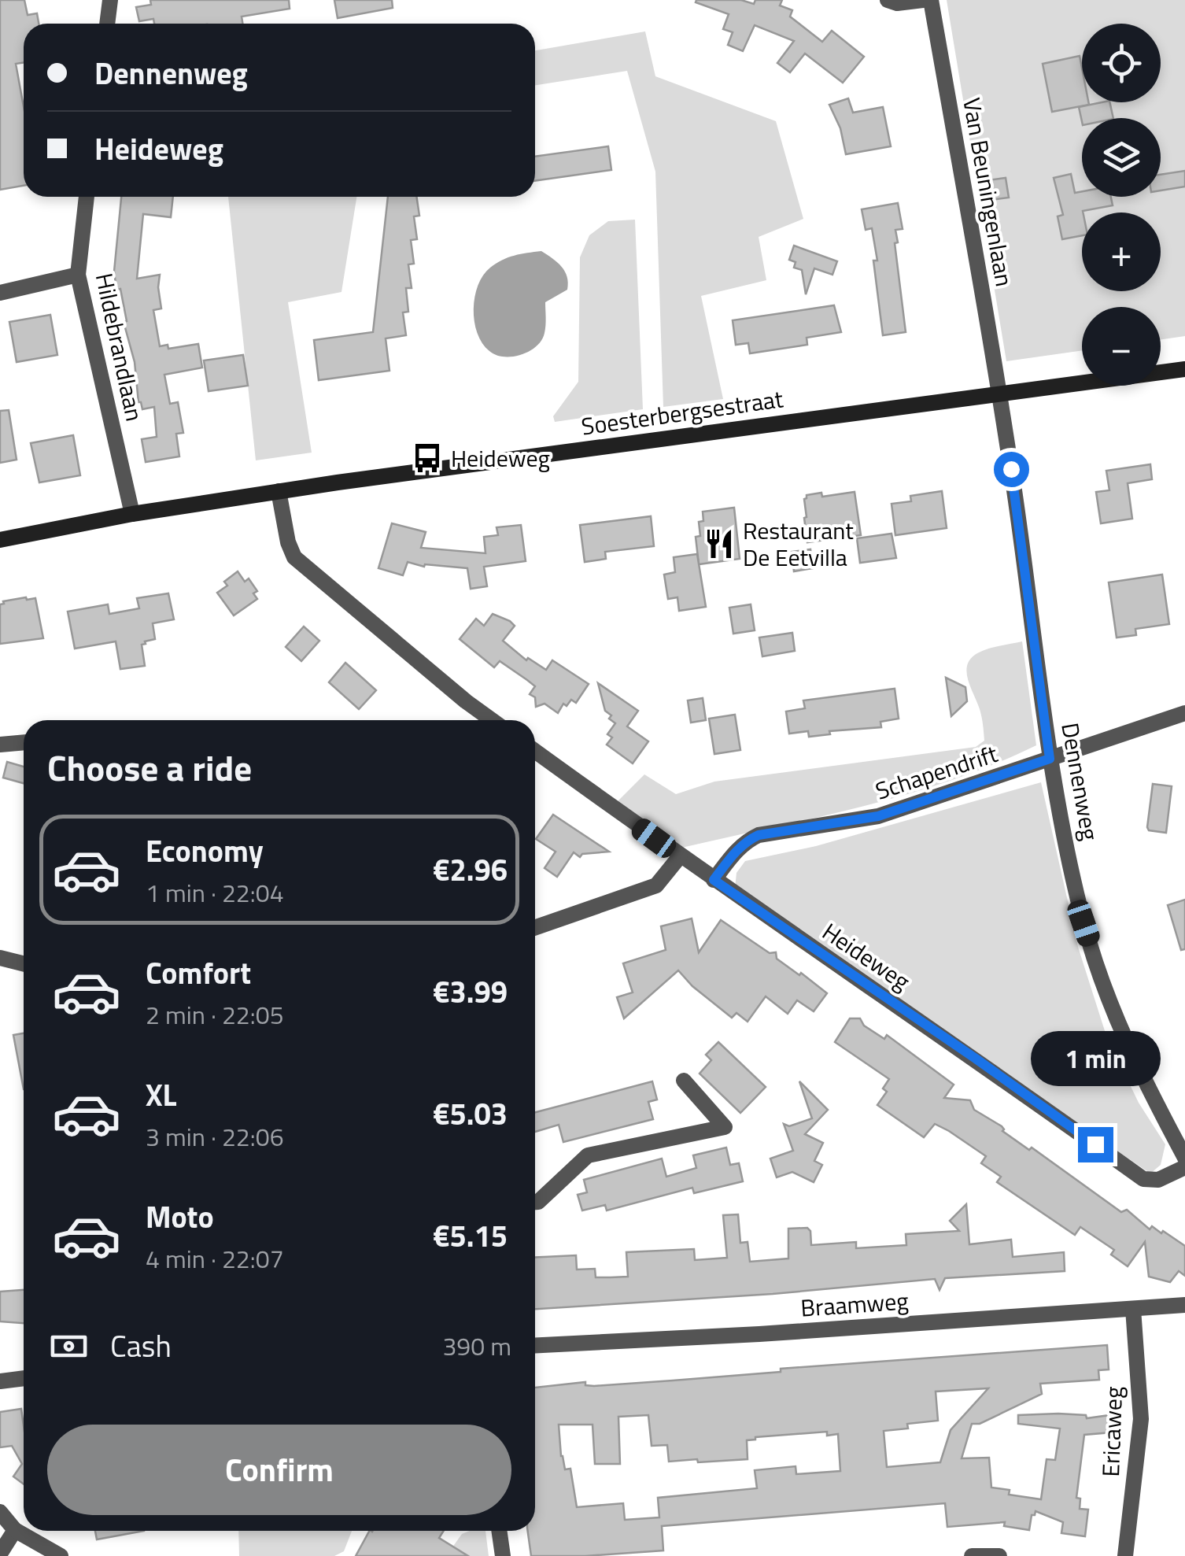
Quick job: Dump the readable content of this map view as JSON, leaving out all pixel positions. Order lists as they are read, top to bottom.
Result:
{
  "streets": {
    "main road": ["Soesterbergsestraat"],
    "street": [
      "Van Beuningenlaan",
      "Hildebrandlaan",
      "Schapendrift",
      "Dennenweg",
      "Heideweg",
      "Braamweg",
      "Ericaweg"
    ]
  },
  "crossings": [
    ["Van Beuningenlaan", "Soesterbergsestraat"],
    ["Van Beuningenlaan", "Dennenweg"],
    ["Hildebrandlaan", "Soesterbergsestraat"],
    ["Soesterbergsestraat", "Dennenweg"],
    ["Schapendrift", "Dennenweg"],
    ["Schapendrift", "Heideweg"],
    ["Braamweg", "Ericaweg"]
  ],
  "places": {
    "bus stop": ["Heideweg"],
    "restaurant": ["Restaurant De Eetvilla"]
  },
  "page": {
    "map_buttons": ["+", "−"],
    "banner": ["Dennenweg", "Heideweg"],
    "heading": "Choose a ride",
    "list": [
      {
        "name": "Economy",
        "note": "1 min · 22:04",
        "value": "€2.96"
      },
      {
        "name": "Comfort",
        "note": "2 min · 22:05",
        "value": "€3.99"
      },
      {
        "name": "XL",
        "note": "3 min · 22:06",
        "value": "€5.03"
      },
      {
        "name": "Moto",
        "note": "4 min · 22:07",
        "value": "€5.15"
      }
    ],
    "bubble": "1 min",
    "pay": ["Cash", "390 m"],
    "buttons": "Confirm"
  }
}
